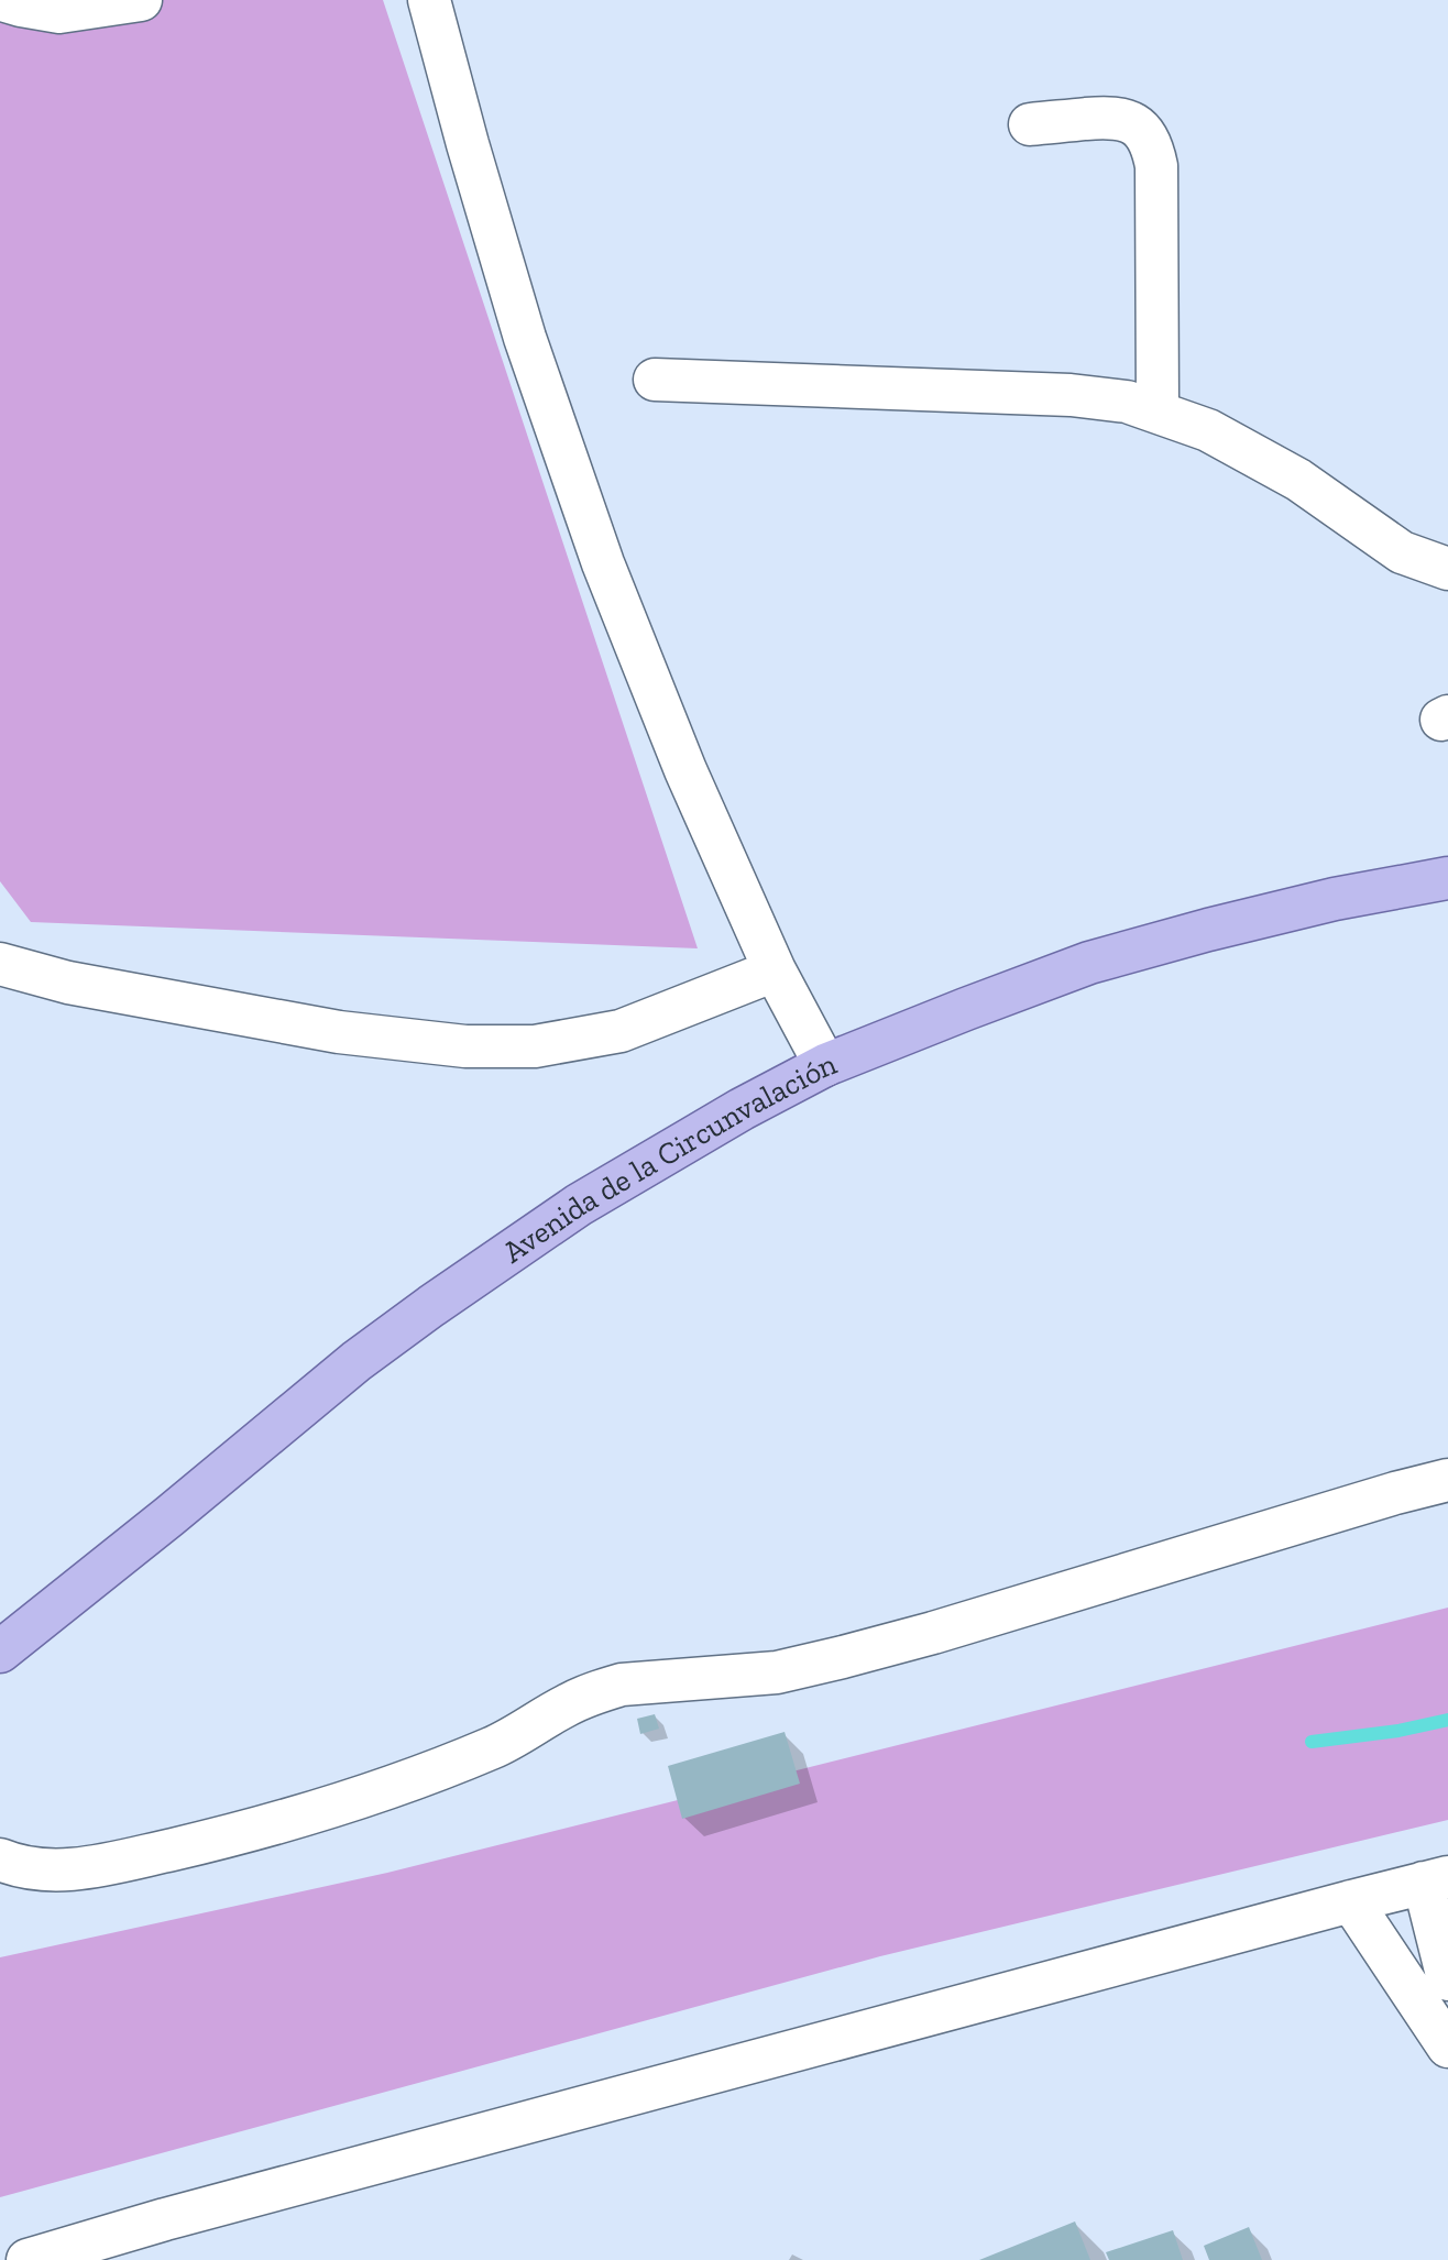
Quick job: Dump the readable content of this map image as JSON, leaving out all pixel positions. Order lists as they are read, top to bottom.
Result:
{
  "streets": {
    "main road": ["Avenida de la Circunvalación"]
  }
}
